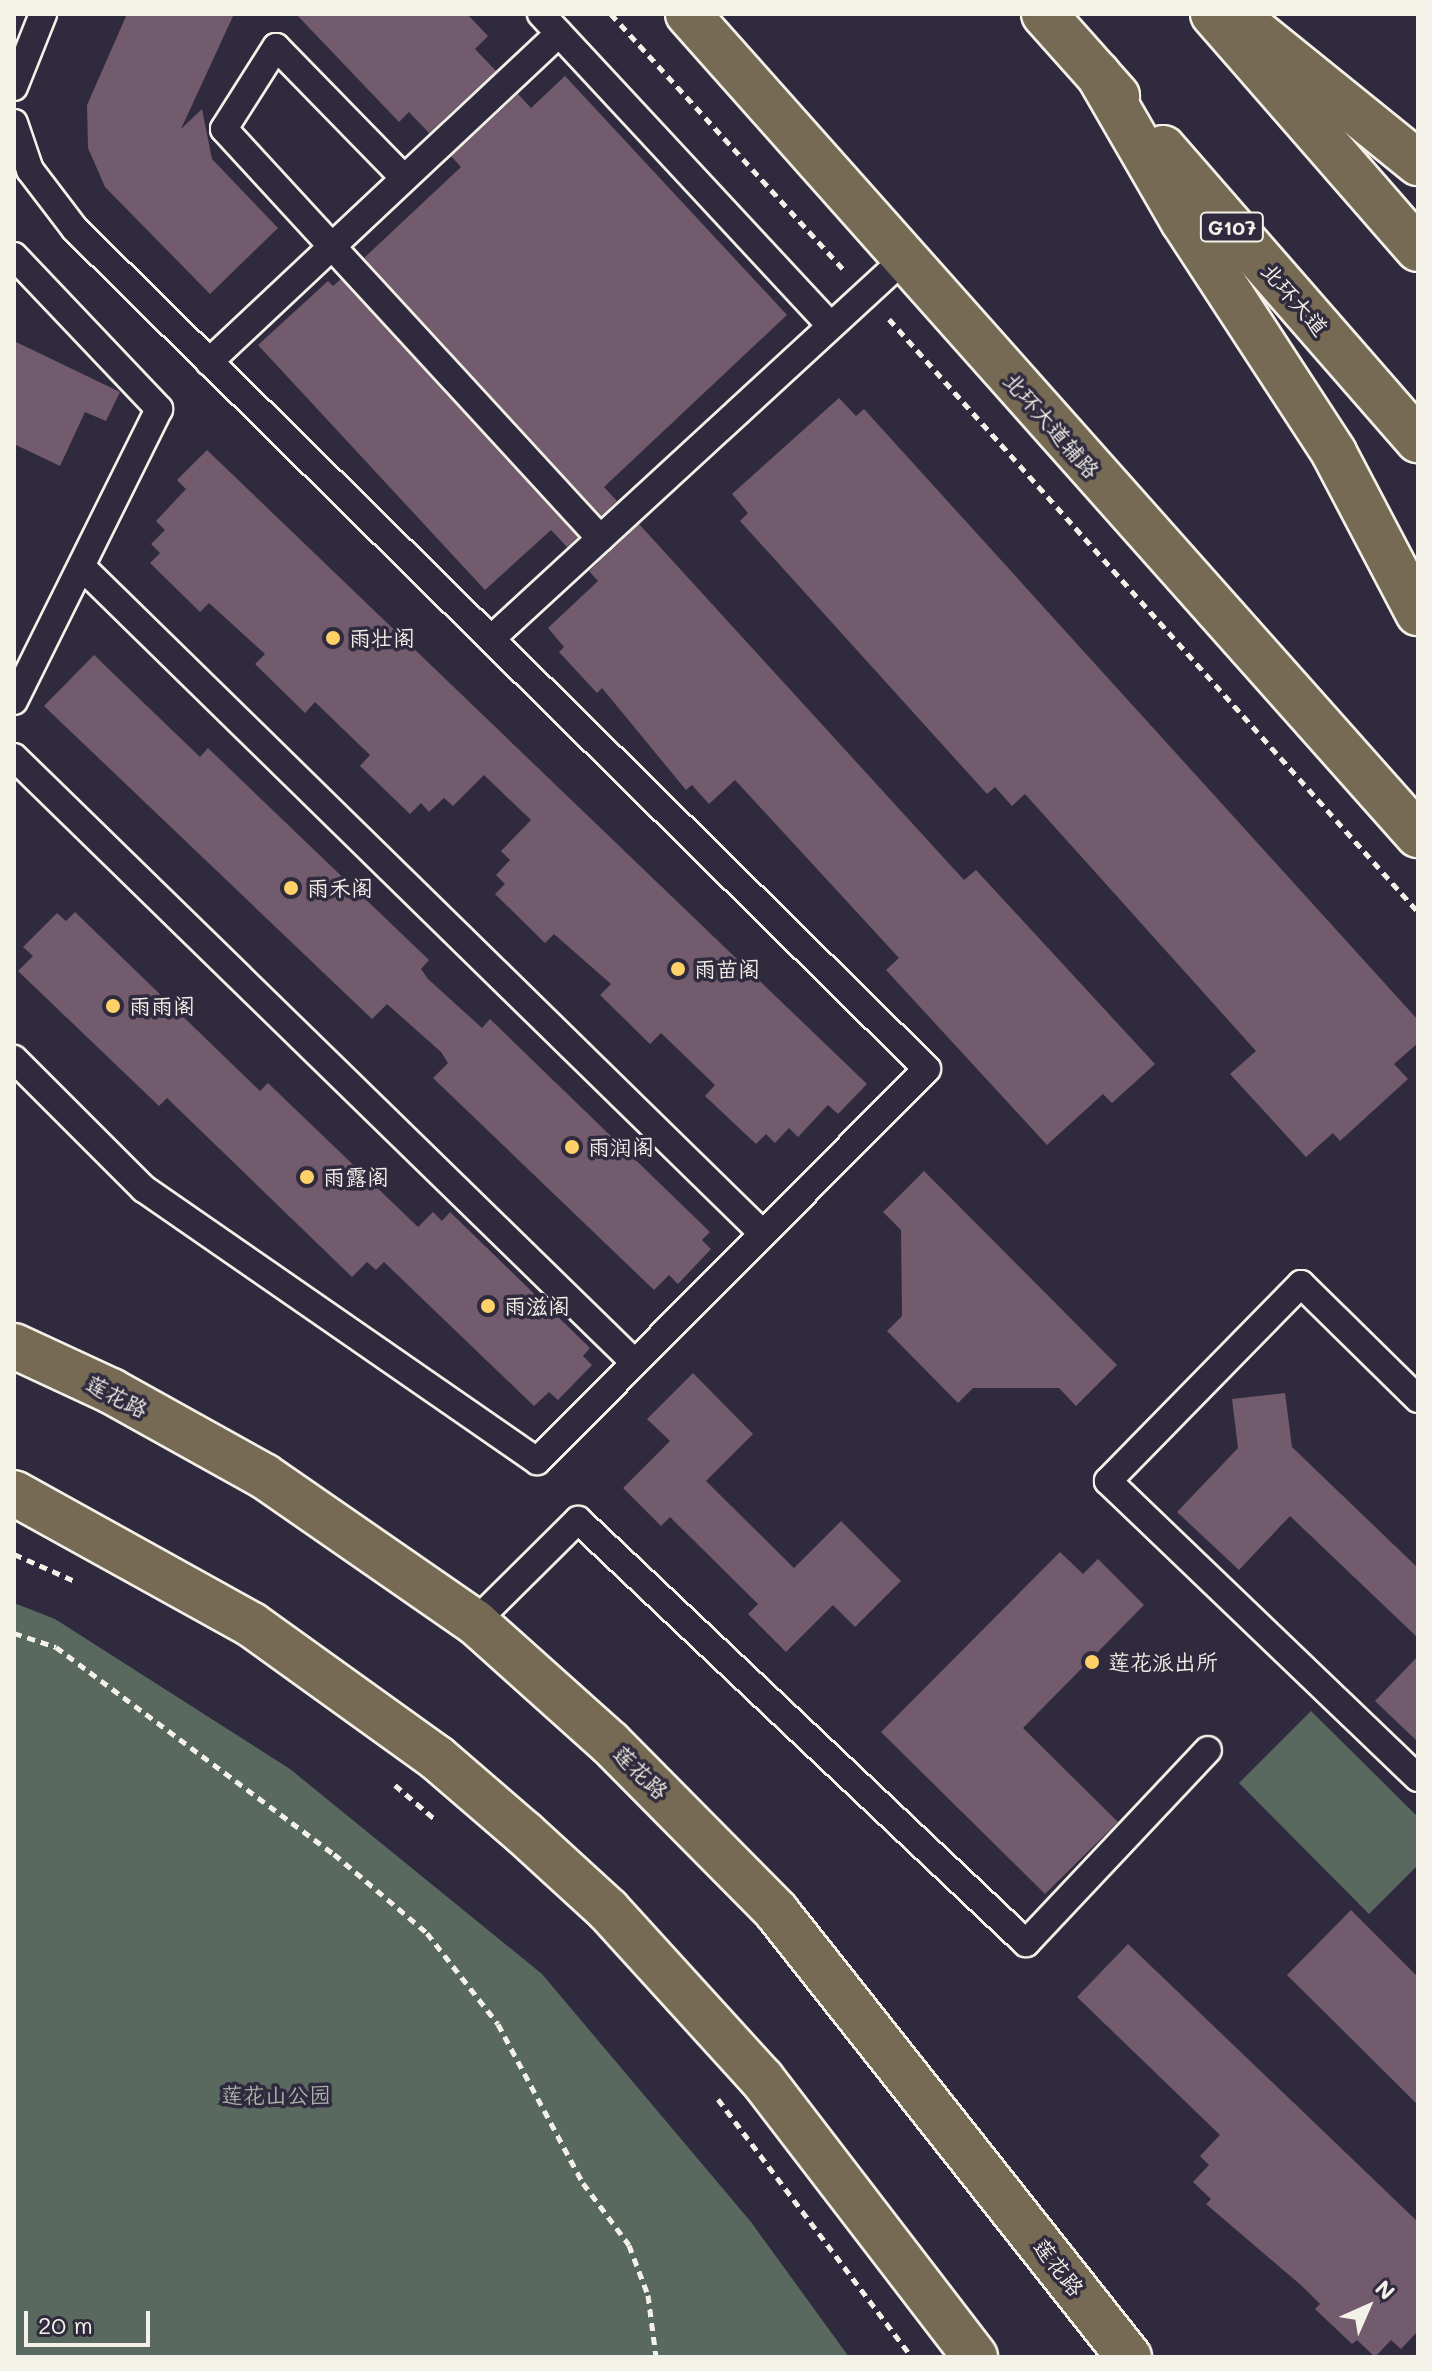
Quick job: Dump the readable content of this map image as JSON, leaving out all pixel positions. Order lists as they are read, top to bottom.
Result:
{
  "streets": {
    "main road": [
      "G107",
      "北环大道",
      "北环大道辅路",
      "莲花路"
    ]
  },
  "parks": ["莲花山公园"],
  "places": [
    "雨壮阁",
    "雨禾阁",
    "雨苗阁",
    "雨雨阁",
    "雨润阁",
    "雨露阁",
    "雨滋阁",
    "莲花派出所"
  ],
  "scale_bar": "20 m",
  "north": "top right"
}
